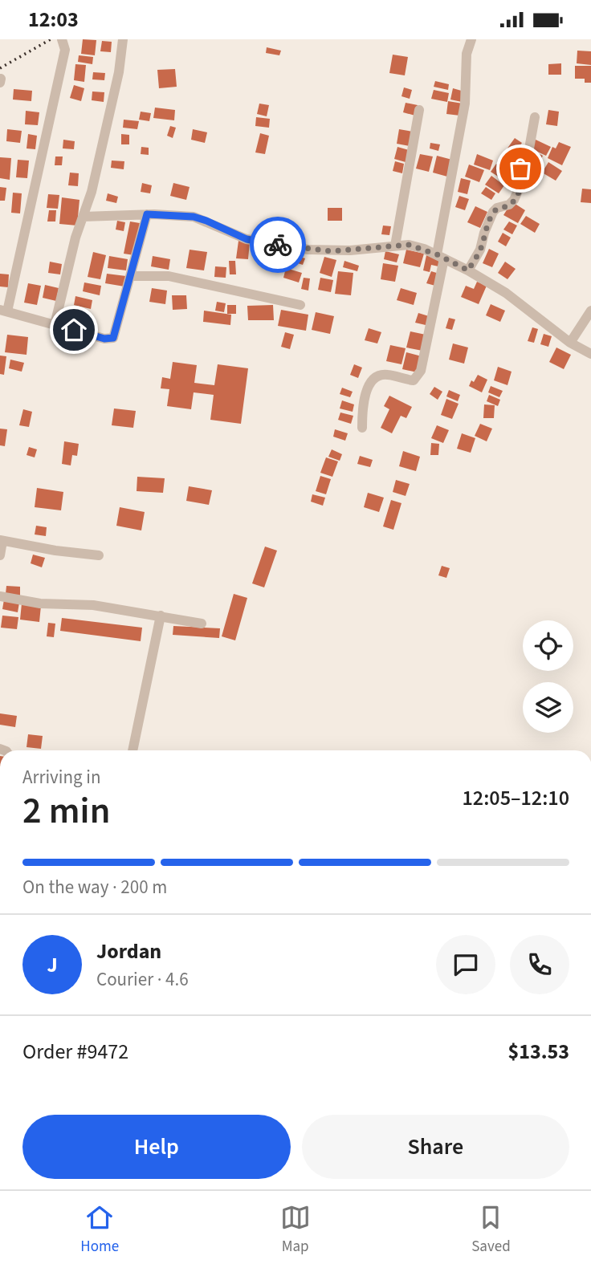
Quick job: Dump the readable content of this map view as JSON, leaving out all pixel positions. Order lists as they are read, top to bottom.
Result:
{
  "page": {
    "status": "12:03",
    "heading": ["2 min", "Arriving in", "12:05–12:10"],
    "panel": [
      "Jordan",
      "Courier · 4.6",
      "Order #9472",
      "$13.53"
    ],
    "bar": "On the way · 200 m",
    "round": "J",
    "buttons": ["Help", "Share"],
    "tabs": ["Home", "Map", "Saved"]
  }
}
